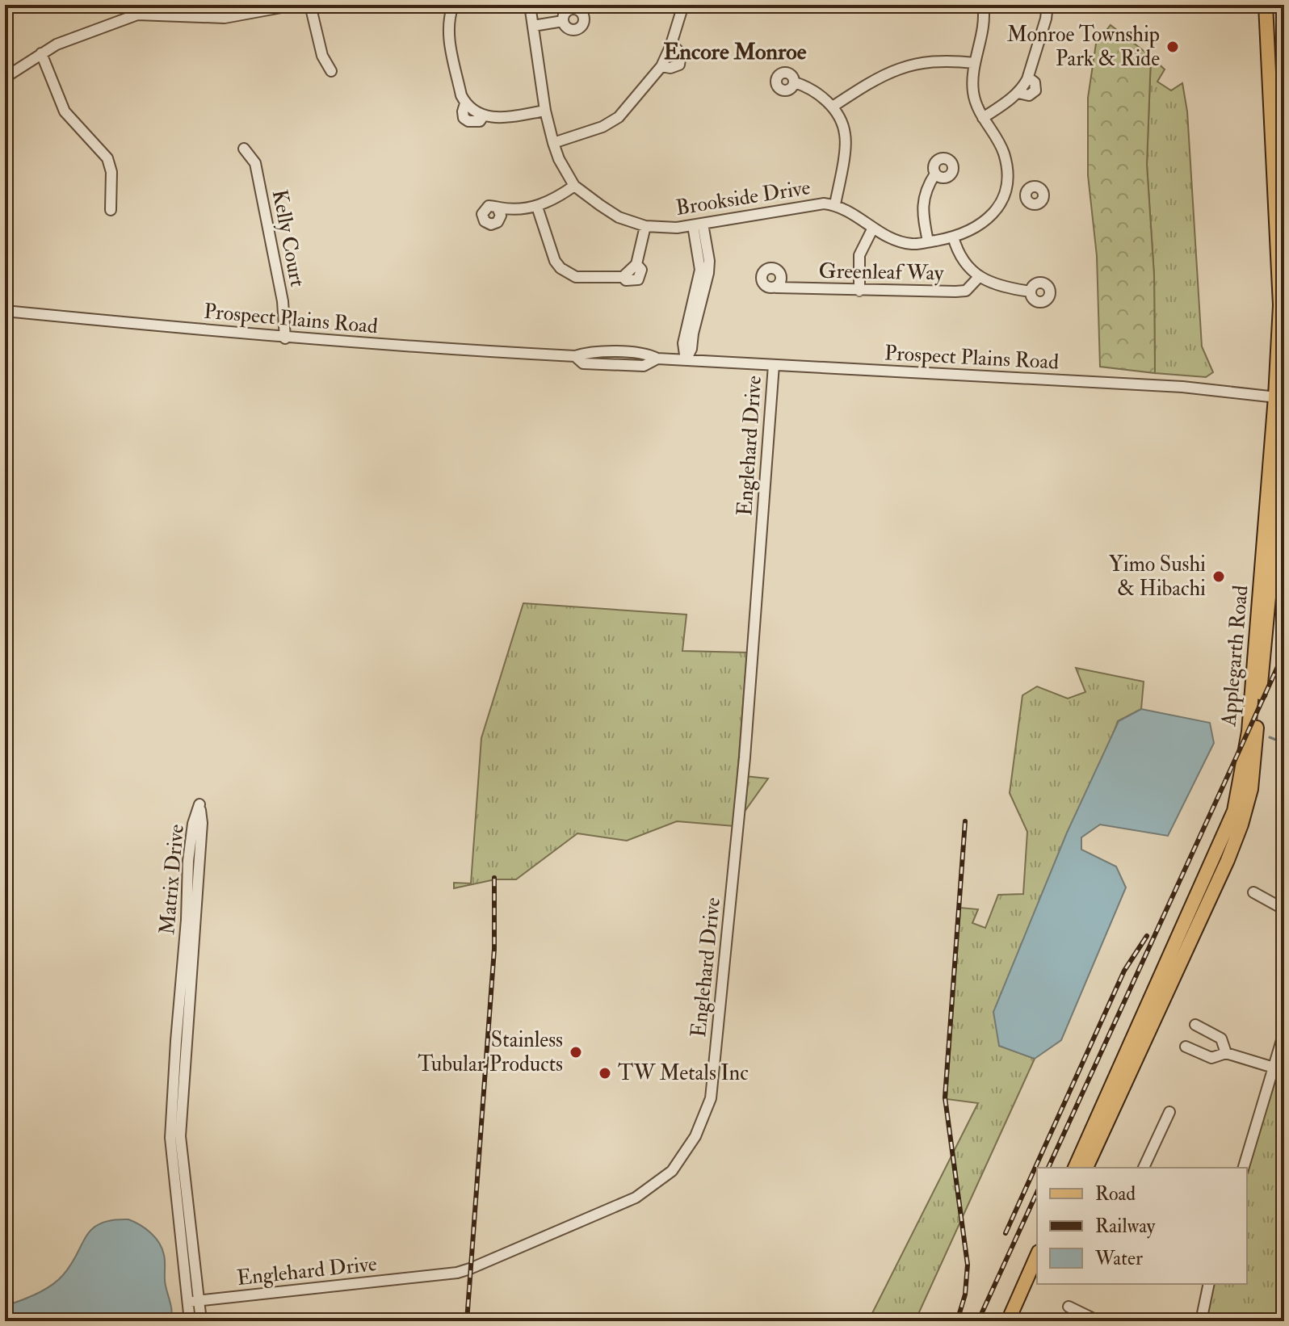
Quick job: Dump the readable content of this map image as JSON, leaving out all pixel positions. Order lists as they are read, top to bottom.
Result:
{
  "streets": {
    "main road": ["Applegarth Road"],
    "street": [
      "Brookside Drive",
      "Kelly Court",
      "Greenleaf Way",
      "Prospect Plains Road",
      "Englehard Drive",
      "Matrix Drive"
    ]
  },
  "crossings": [
    ["Kelly Court", "Prospect Plains Road"],
    ["Prospect Plains Road", "Englehard Drive"],
    ["Prospect Plains Road", "Applegarth Road"],
    ["Englehard Drive", "Matrix Drive"]
  ],
  "districts": ["Encore Monroe"],
  "places": [
    "Monroe Township Park & Ride",
    "Yimo Sushi & Hibachi",
    "Stainless Tubular Products",
    "TW Metals Inc"
  ],
  "legend": ["Road", "Railway", "Water"]
}
